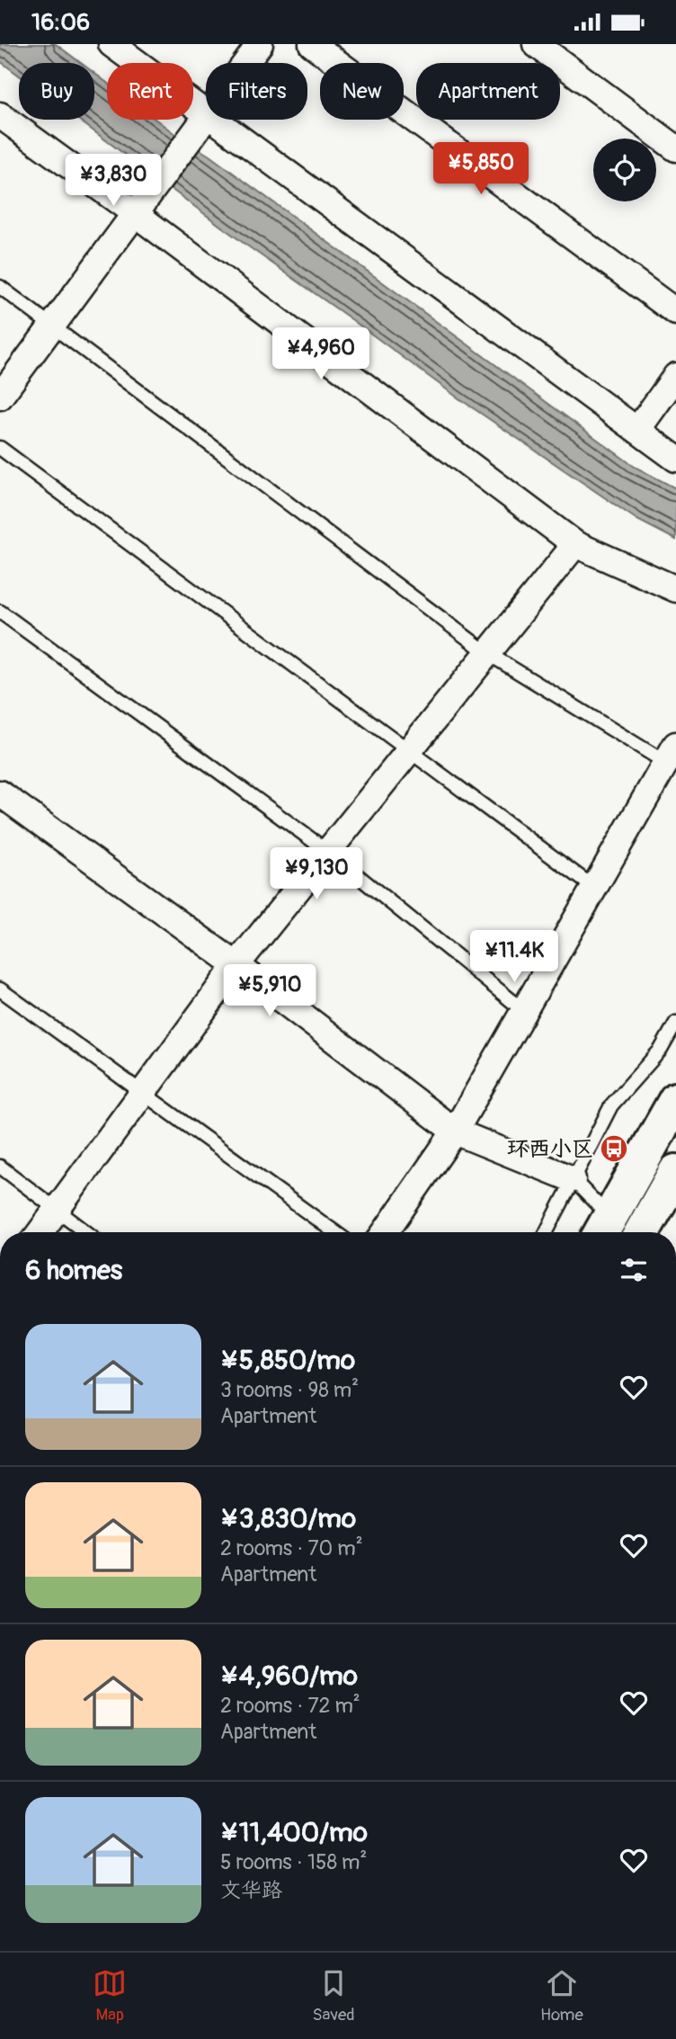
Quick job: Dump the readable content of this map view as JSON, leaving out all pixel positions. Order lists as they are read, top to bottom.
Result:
{
  "places": {
    "bus stop": ["环西小区"]
  },
  "page": {
    "status": "16:06",
    "chip": [
      "Buy",
      "Rent",
      "Filters",
      "New",
      "Apartment"
    ],
    "price": [
      "¥5,850",
      "¥3,830",
      "¥4,960",
      "¥9,130",
      "¥11.4K",
      "¥5,910"
    ],
    "heading": "6 homes",
    "list": [
      {
        "name": "¥5,850/mo",
        "note": "3 rooms · 98 m² · Apartment"
      },
      {
        "name": "¥3,830/mo",
        "note": "2 rooms · 70 m² · Apartment"
      },
      {
        "name": "¥4,960/mo",
        "note": "2 rooms · 72 m² · Apartment"
      },
      {
        "name": "¥11,400/mo",
        "note": "5 rooms · 158 m² · 文华路"
      }
    ],
    "tabs": ["Map", "Saved", "Home"]
  }
}
